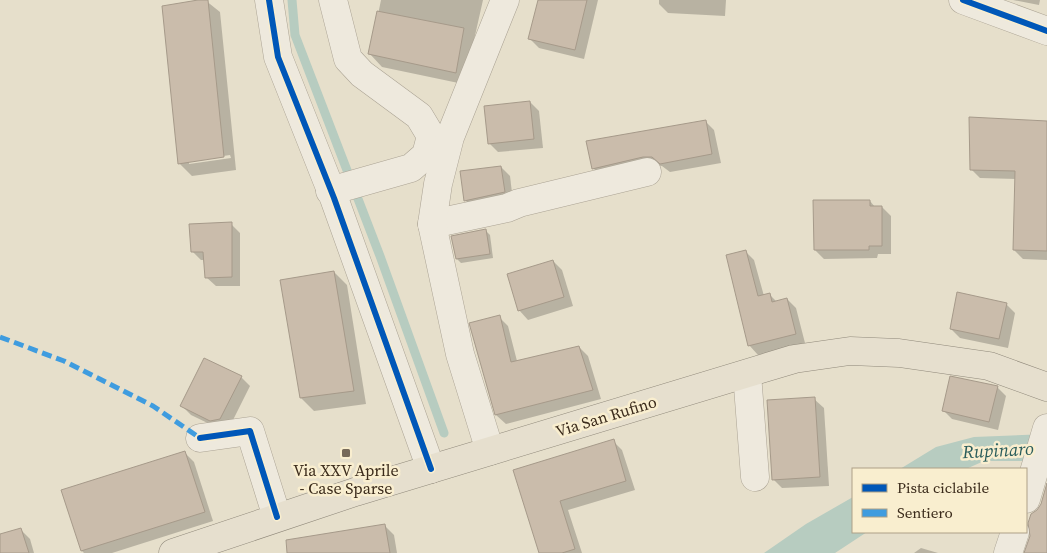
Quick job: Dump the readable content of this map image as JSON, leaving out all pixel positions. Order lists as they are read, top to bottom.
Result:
{
  "streets": {
    "main road": ["Via San Rufino"]
  },
  "water": ["Rupinaro"],
  "places": {
    "transit": ["Via XXV Aprile - Case Sparse"]
  },
  "legend": ["Pista ciclabile", "Sentiero"]
}
